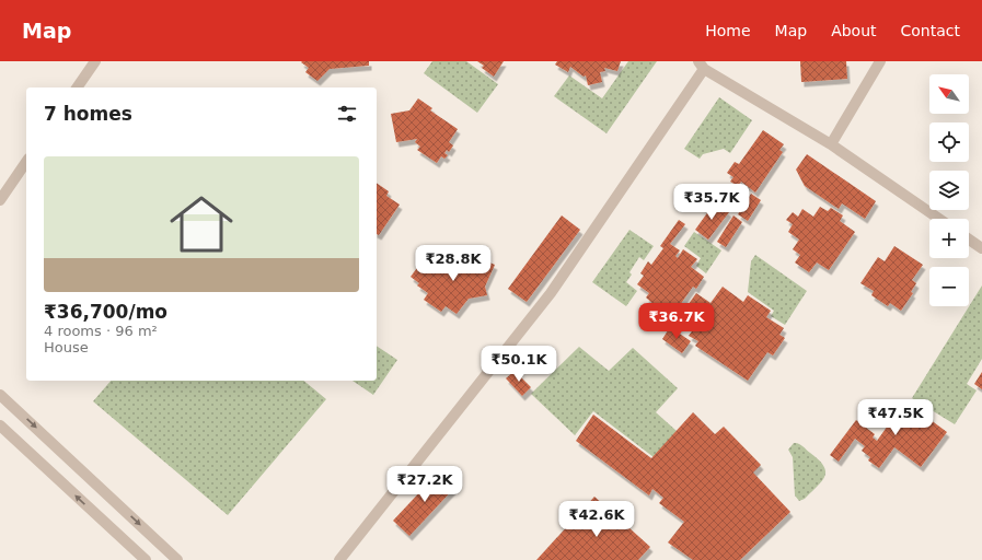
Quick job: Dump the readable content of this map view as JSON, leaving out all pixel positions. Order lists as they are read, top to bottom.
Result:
{
  "north": "top left",
  "page": {
    "header": "Map",
    "nav": [
      "Home",
      "Map",
      "About",
      "Contact"
    ],
    "map_buttons": ["+", "−"],
    "heading": "7 homes",
    "list": [
      {
        "name": "₹36,700/mo",
        "note": "4 rooms · 96 m² · House"
      }
    ],
    "price": [
      "₹35.7K",
      "₹28.8K",
      "₹36.7K",
      "₹50.1K",
      "₹47.5K",
      "₹27.2K",
      "₹42.6K"
    ]
  }
}
